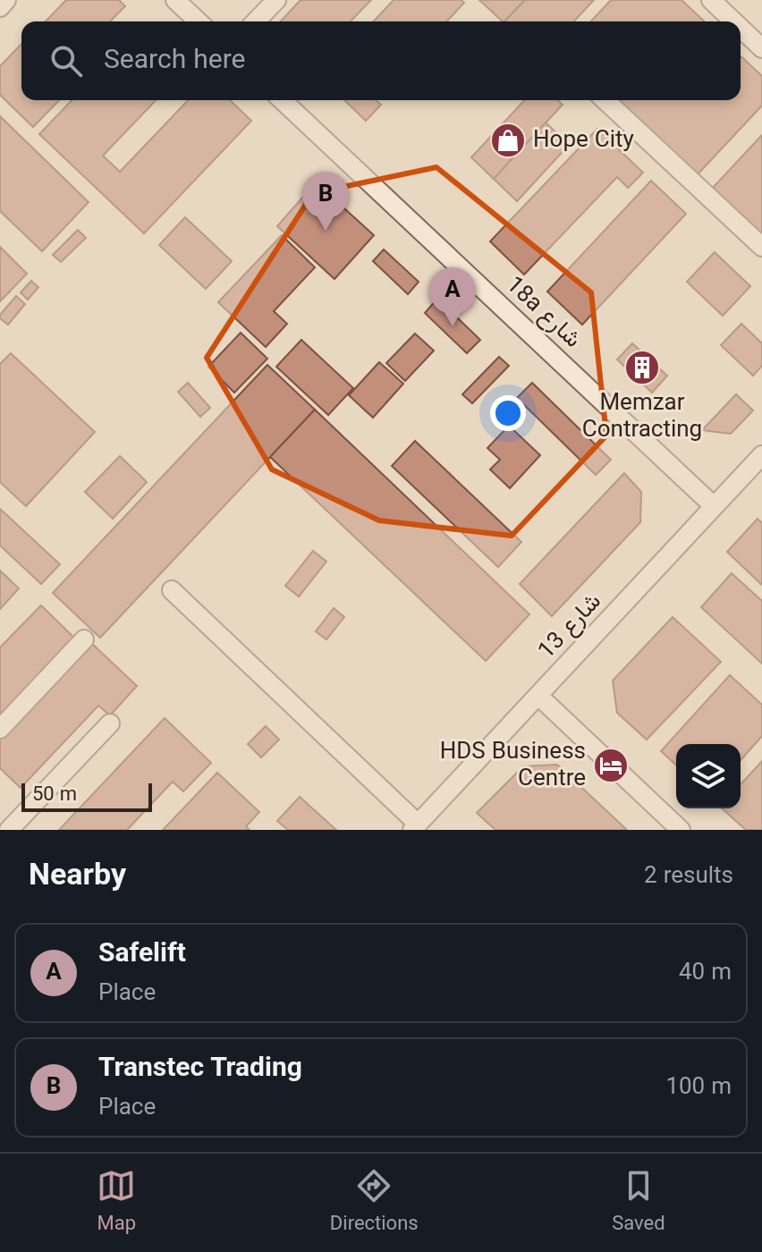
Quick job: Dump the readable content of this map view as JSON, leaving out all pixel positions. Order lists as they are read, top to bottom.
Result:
{
  "streets": {
    "lane": ["18a شارع", "شارع 13"]
  },
  "crossings": [
    ["18a شارع", "شارع 13"]
  ],
  "places": {
    "shop": ["Hope City"],
    "building": ["Memzar Contracting"],
    "hotel": ["HDS Business Centre"]
  },
  "scale_bar": "50 m",
  "page": {
    "search": "Search here",
    "pins": ["B", "A"],
    "scale": "50 m",
    "heading": ["Nearby", "2 results"],
    "list": [
      {
        "mark": "A",
        "name": "Safelift",
        "note": "Place",
        "value": "40 m"
      },
      {
        "mark": "B",
        "name": "Transtec Trading",
        "note": "Place",
        "value": "100 m"
      }
    ],
    "nav": ["Map", "Directions", "Saved"]
  }
}
